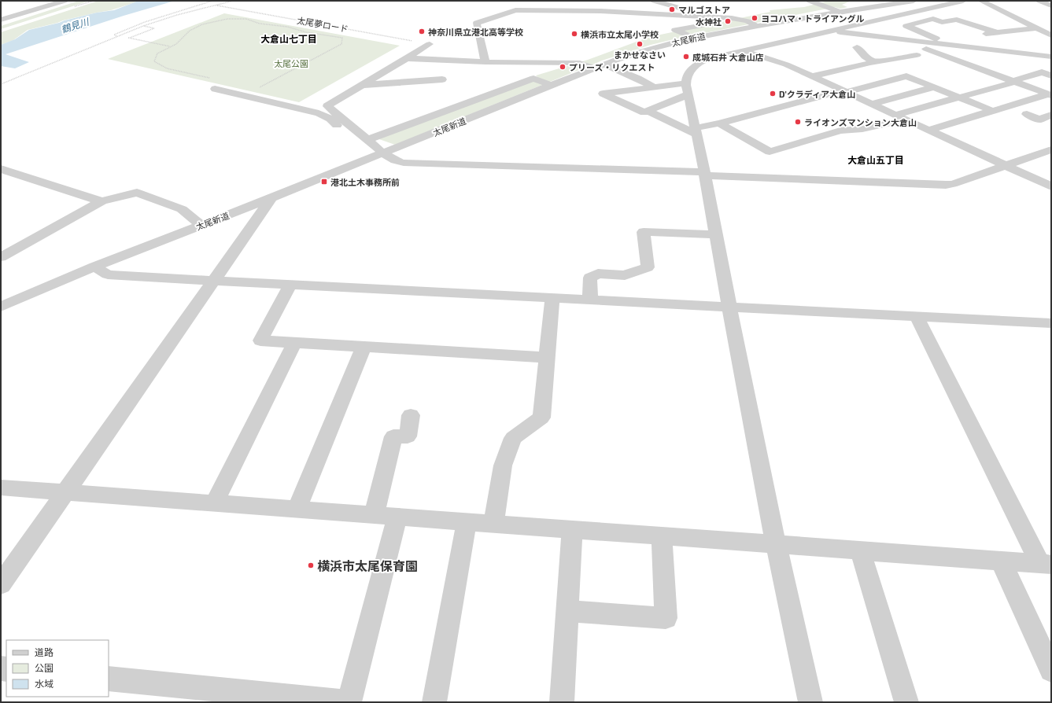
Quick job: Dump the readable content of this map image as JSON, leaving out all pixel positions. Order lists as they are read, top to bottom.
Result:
{
  "streets": {
    "street": ["太尾新道"],
    "path": ["太尾夢ロード"]
  },
  "districts": ["大倉山七丁目", "大倉山五丁目"],
  "water": ["鶴見川"],
  "parks": ["太尾公園"],
  "places": {
    "other": [
      "マルゴストア",
      "ヨコハマ・トライアングル",
      "水神社",
      "神奈川県立港北高等学校",
      "横浜市立太尾小学校",
      "まかせなさい",
      "成城石井 大倉山店",
      "プリーズ・リクエスト",
      "D'クラディア大倉山",
      "ライオンズマンション大倉山",
      "横浜市太尾保育園"
    ],
    "transit": ["港北土木事務所前"]
  },
  "legend": ["道路", "公園", "水域"]
}
